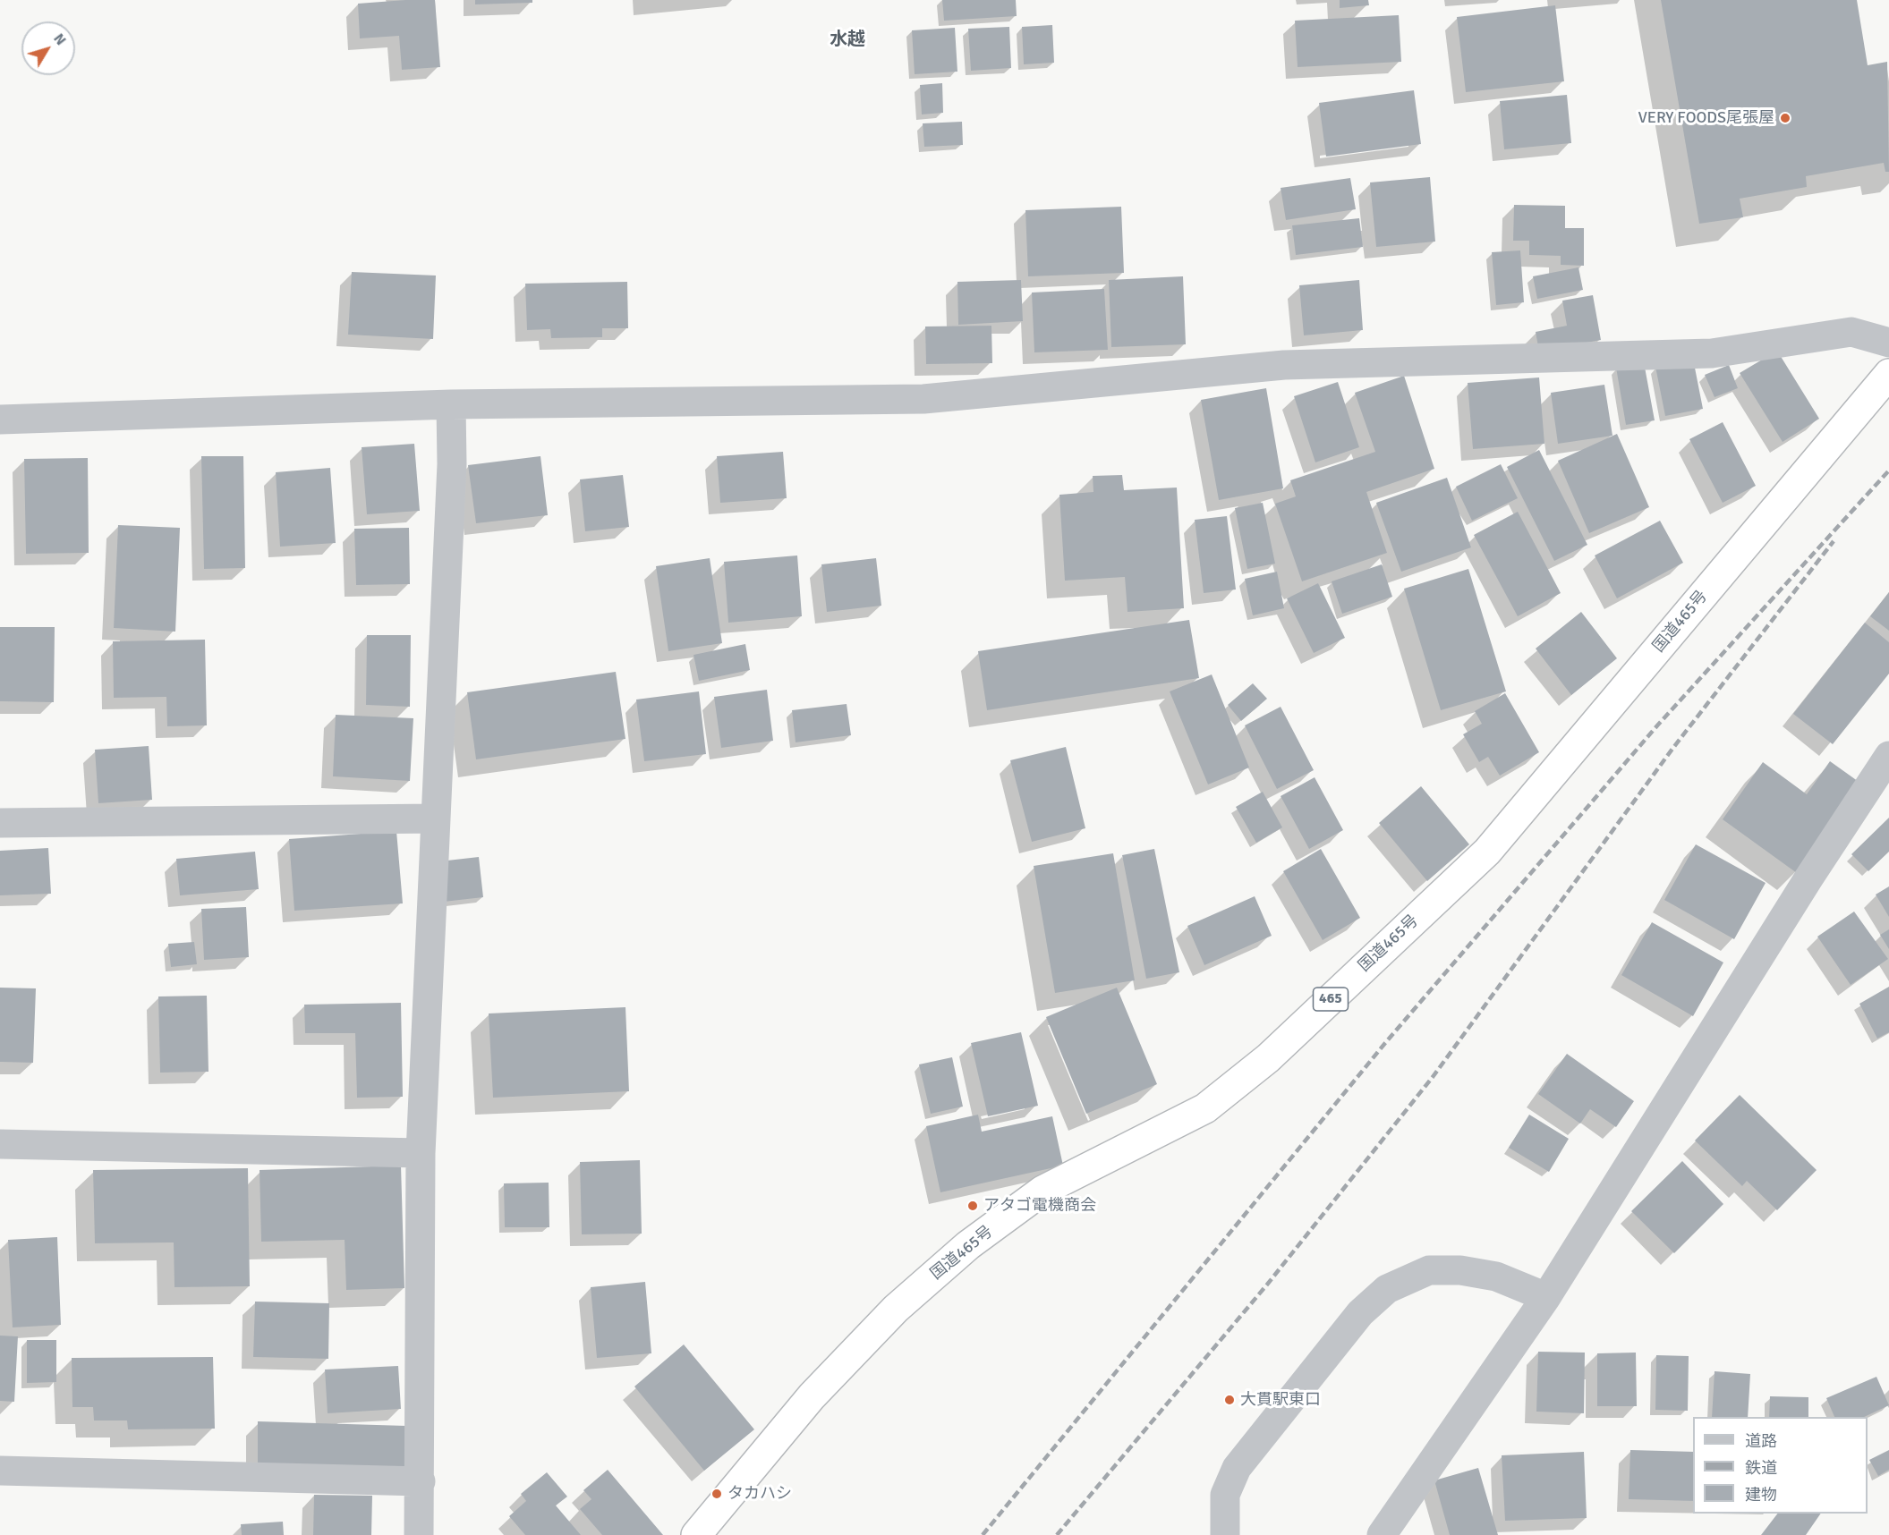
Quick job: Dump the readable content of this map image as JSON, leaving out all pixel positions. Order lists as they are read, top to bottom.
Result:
{
  "streets": {
    "highway": ["国道465号", "465"]
  },
  "districts": ["水越"],
  "places": [
    "VERY FOODS尾張屋",
    "アタゴ電機商会",
    "大貫駅東口",
    "タカハシ"
  ],
  "legend": ["道路", "鉄道", "建物"],
  "north": "top right"
}
